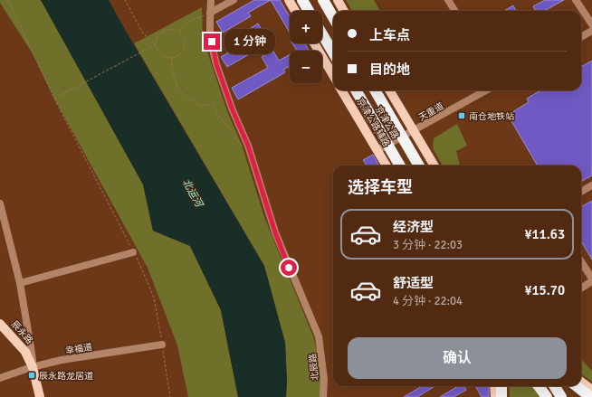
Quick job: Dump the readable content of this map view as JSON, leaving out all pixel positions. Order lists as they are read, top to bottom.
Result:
{
  "streets": {
    "highway": ["京津公路"],
    "main road": ["京津公路辅路", "辰永路"],
    "street": ["天重道", "幸福道", "北辰路"]
  },
  "crossings": [
    ["天重道", "京津公路辅路"],
    ["天重道", "京津公路"],
    ["辰永路", "幸福道"]
  ],
  "water": ["北运河"],
  "places": {
    "transit": ["南仓地铁站", "辰永路龙居道"]
  },
  "page": {
    "map_buttons": ["+", "−"],
    "banner": ["上车点", "目的地"],
    "bubble": "1 分钟",
    "heading": "选择车型",
    "list": [
      {
        "name": "经济型",
        "note": "3 分钟 · 22:03",
        "value": "¥11.63"
      },
      {
        "name": "舒适型",
        "note": "4 分钟 · 22:04",
        "value": "¥15.70"
      }
    ],
    "buttons": "确认"
  }
}
